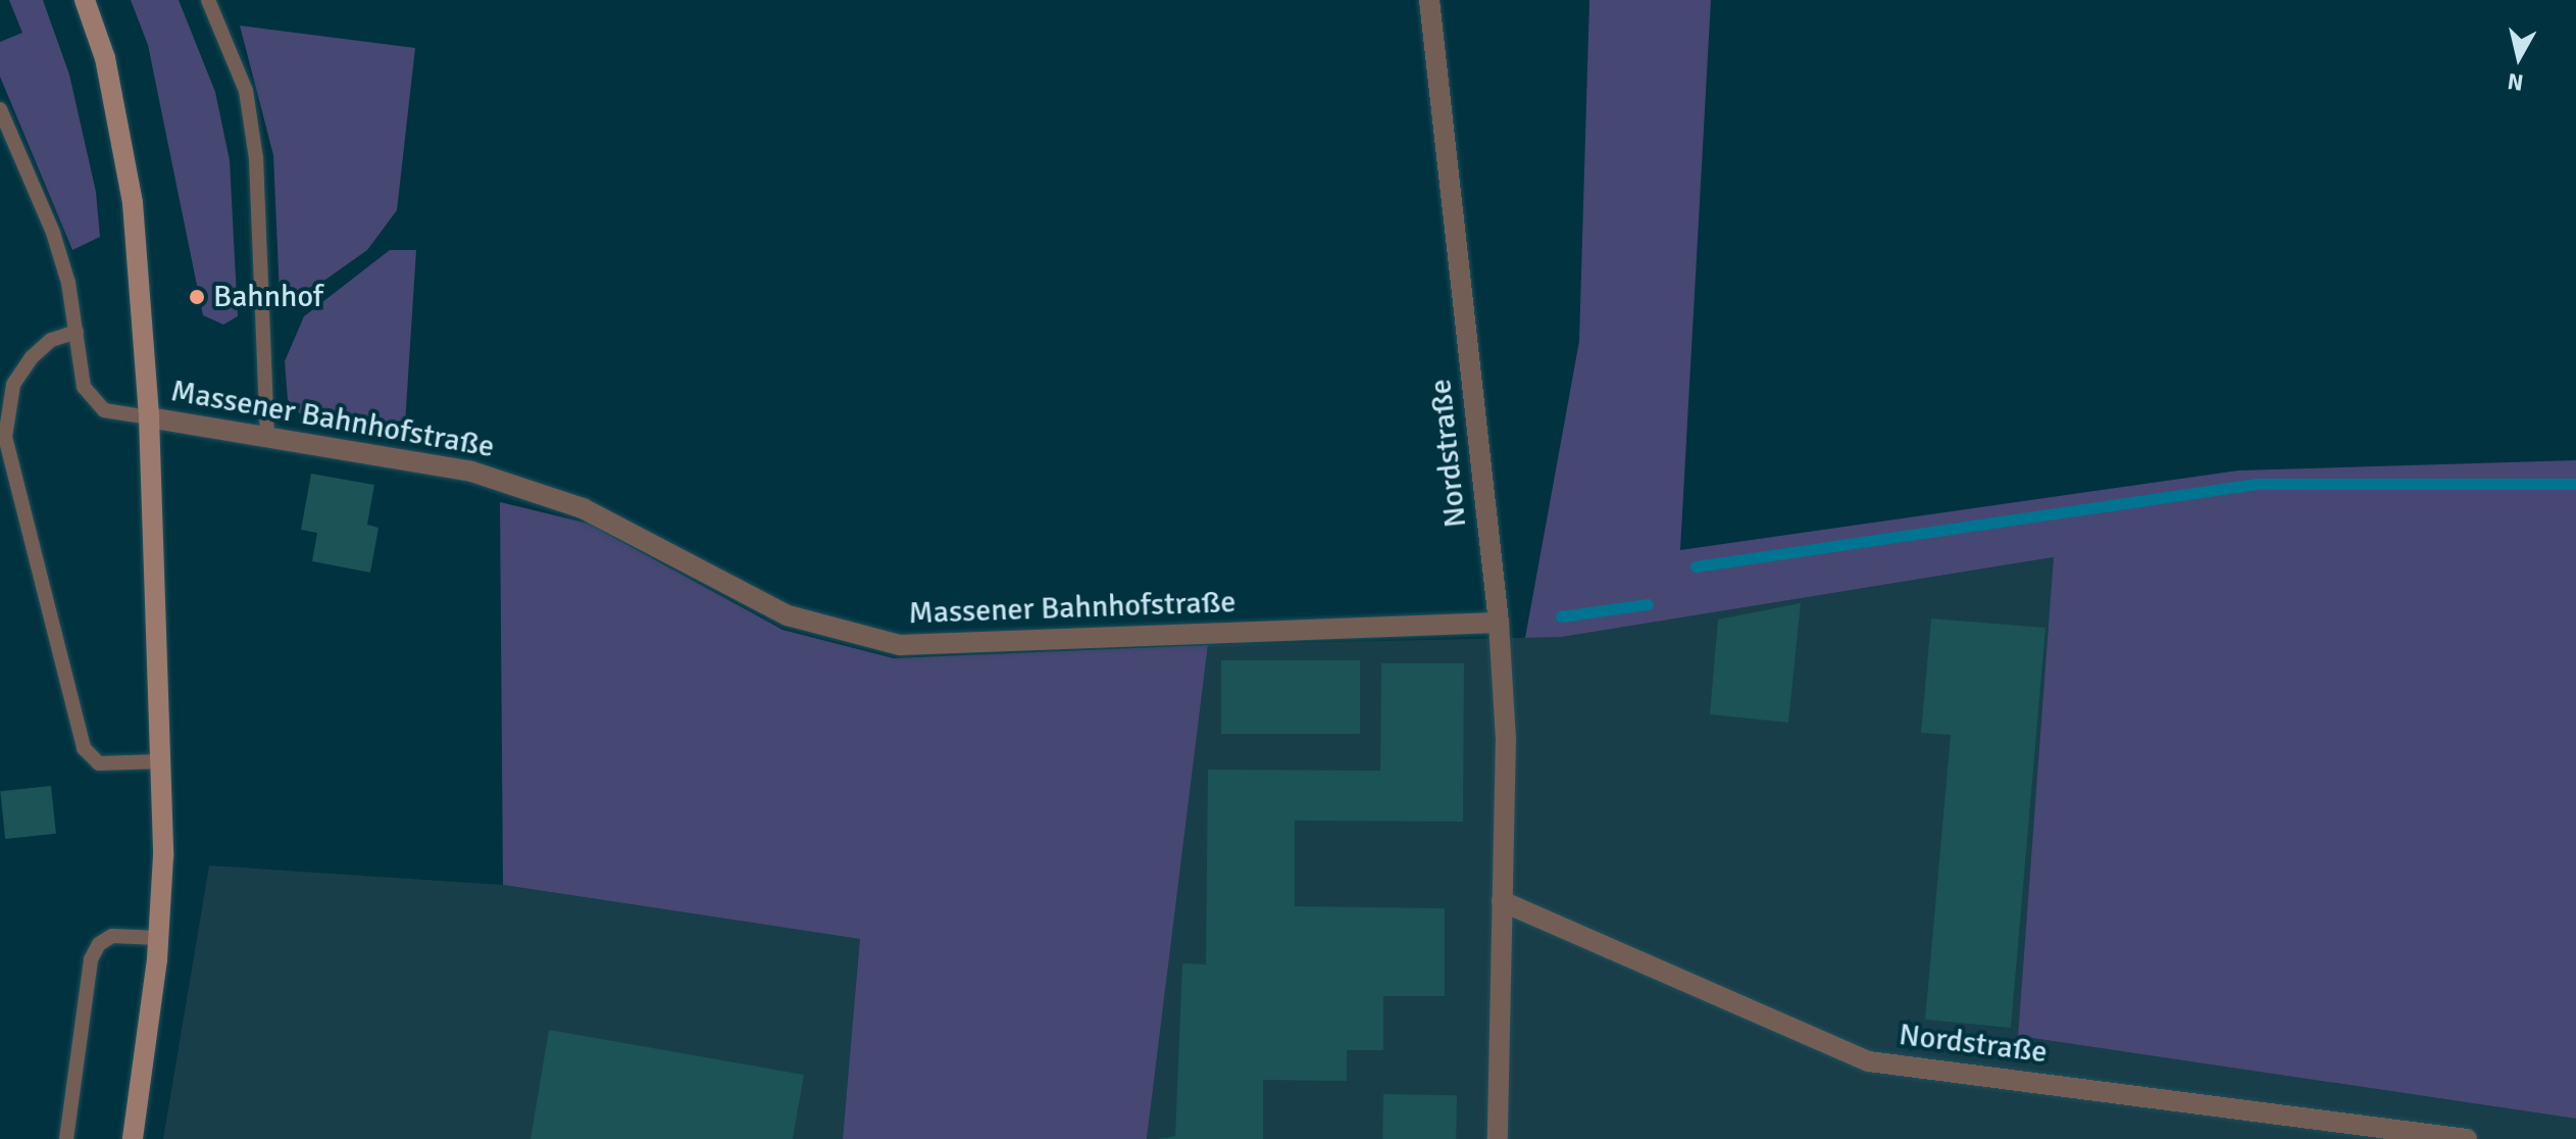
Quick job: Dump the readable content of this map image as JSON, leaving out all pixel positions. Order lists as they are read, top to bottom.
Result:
{
  "streets": {
    "main road": ["Massener Bahnhofstraße"],
    "street": ["Nordstraße"]
  },
  "crossings": [
    ["Massener Bahnhofstraße", "Nordstraße"]
  ],
  "places": ["Bahnhof"],
  "north": "bottom"
}
